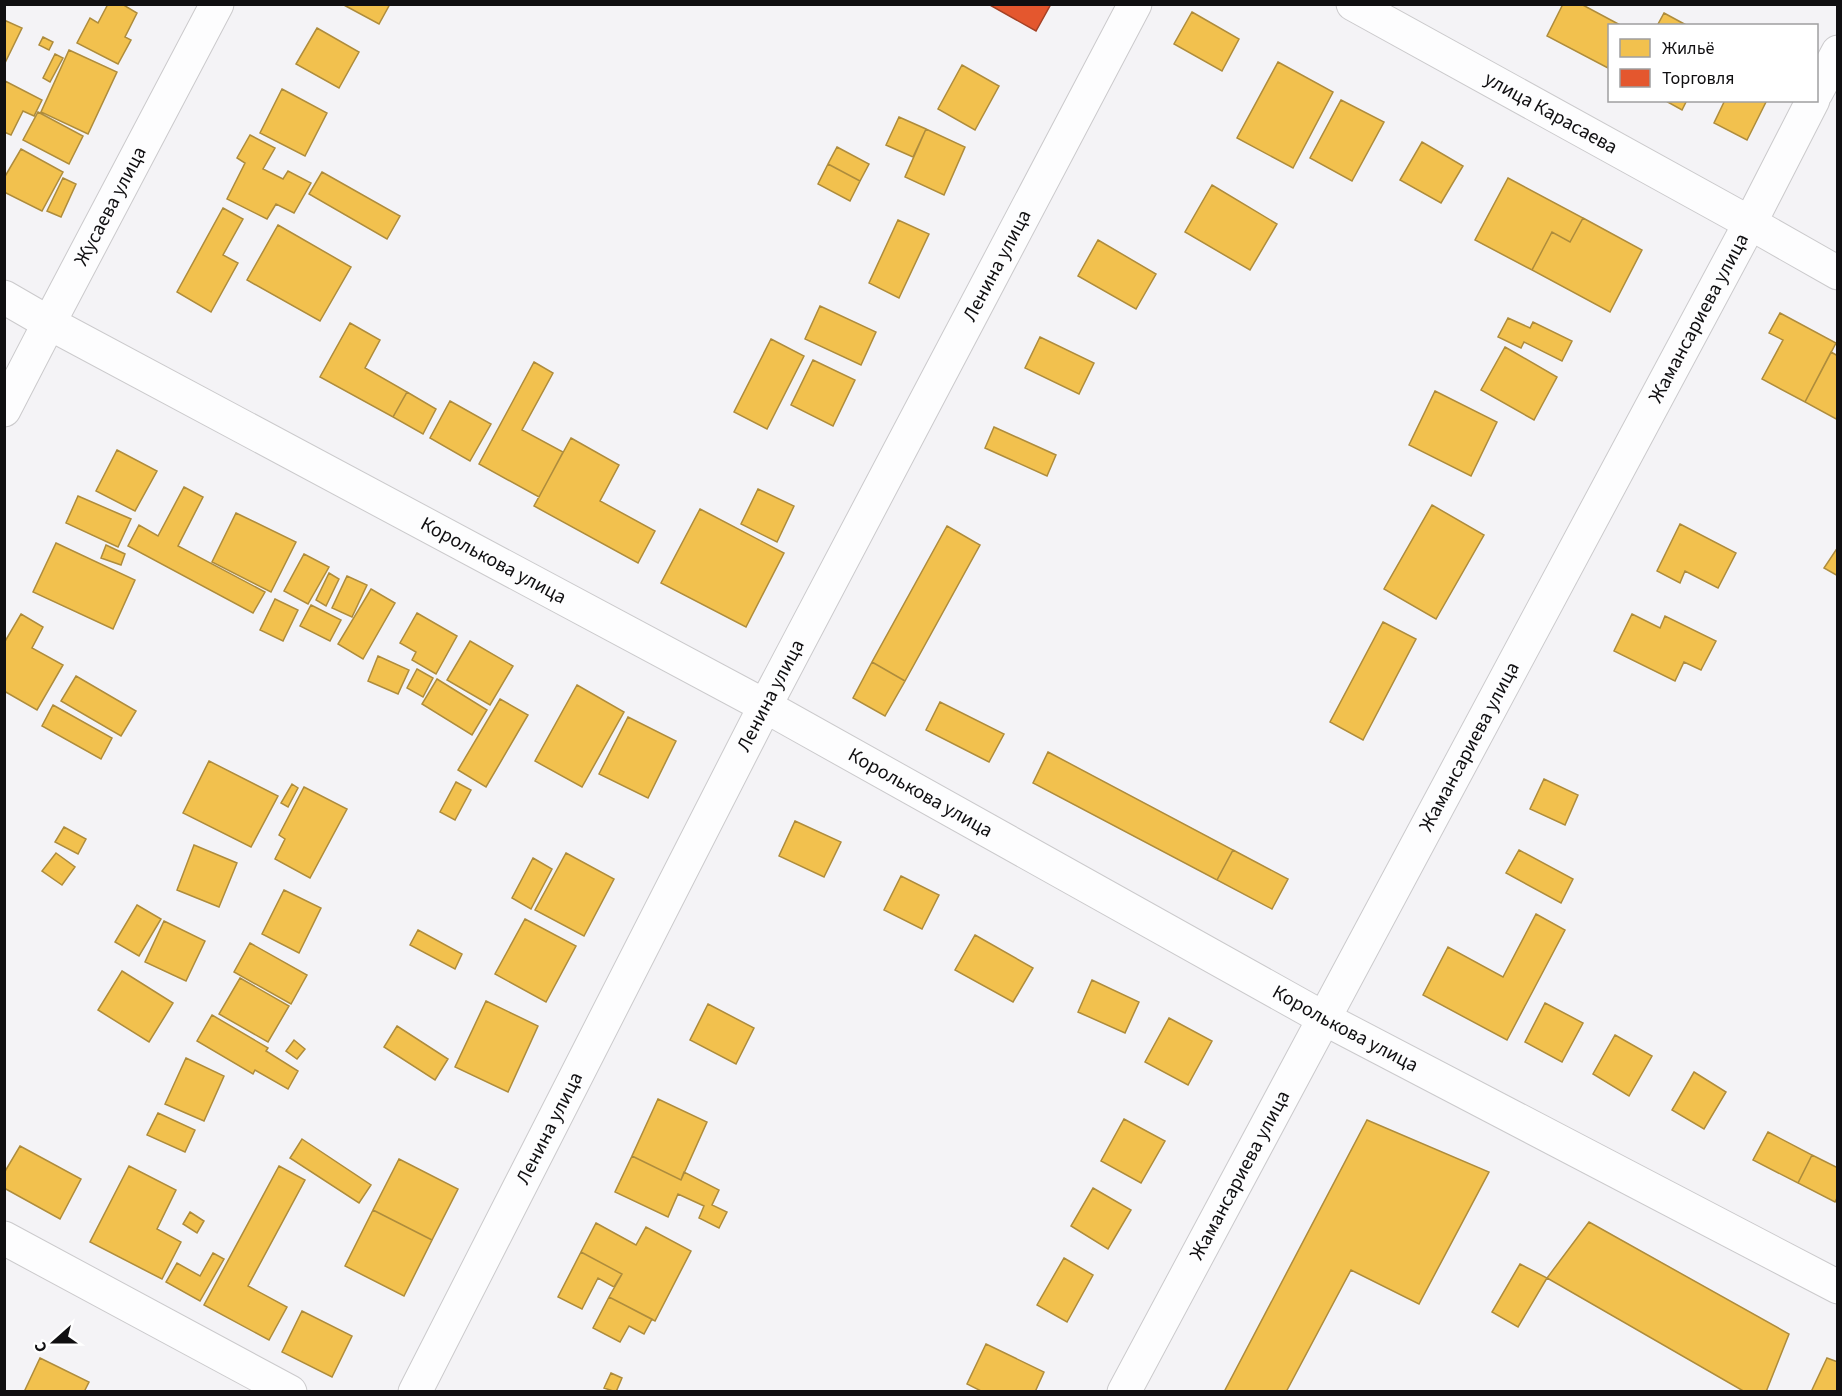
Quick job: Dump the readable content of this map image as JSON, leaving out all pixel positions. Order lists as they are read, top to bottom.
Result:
{
  "streets": {
    "street": [
      "улица Карасаева",
      "Жусаева улица",
      "Ленина улица",
      "Жамансариева улица",
      "Королькова улица"
    ]
  },
  "crossings": [
    ["улица Карасаева", "Жамансариева улица"],
    ["Жусаева улица", "Королькова улица"],
    ["Ленина улица", "Королькова улица"],
    ["Жамансариева улица", "Королькова улица"]
  ],
  "legend": ["Жильё", "Торговля"],
  "north": "left"
}
